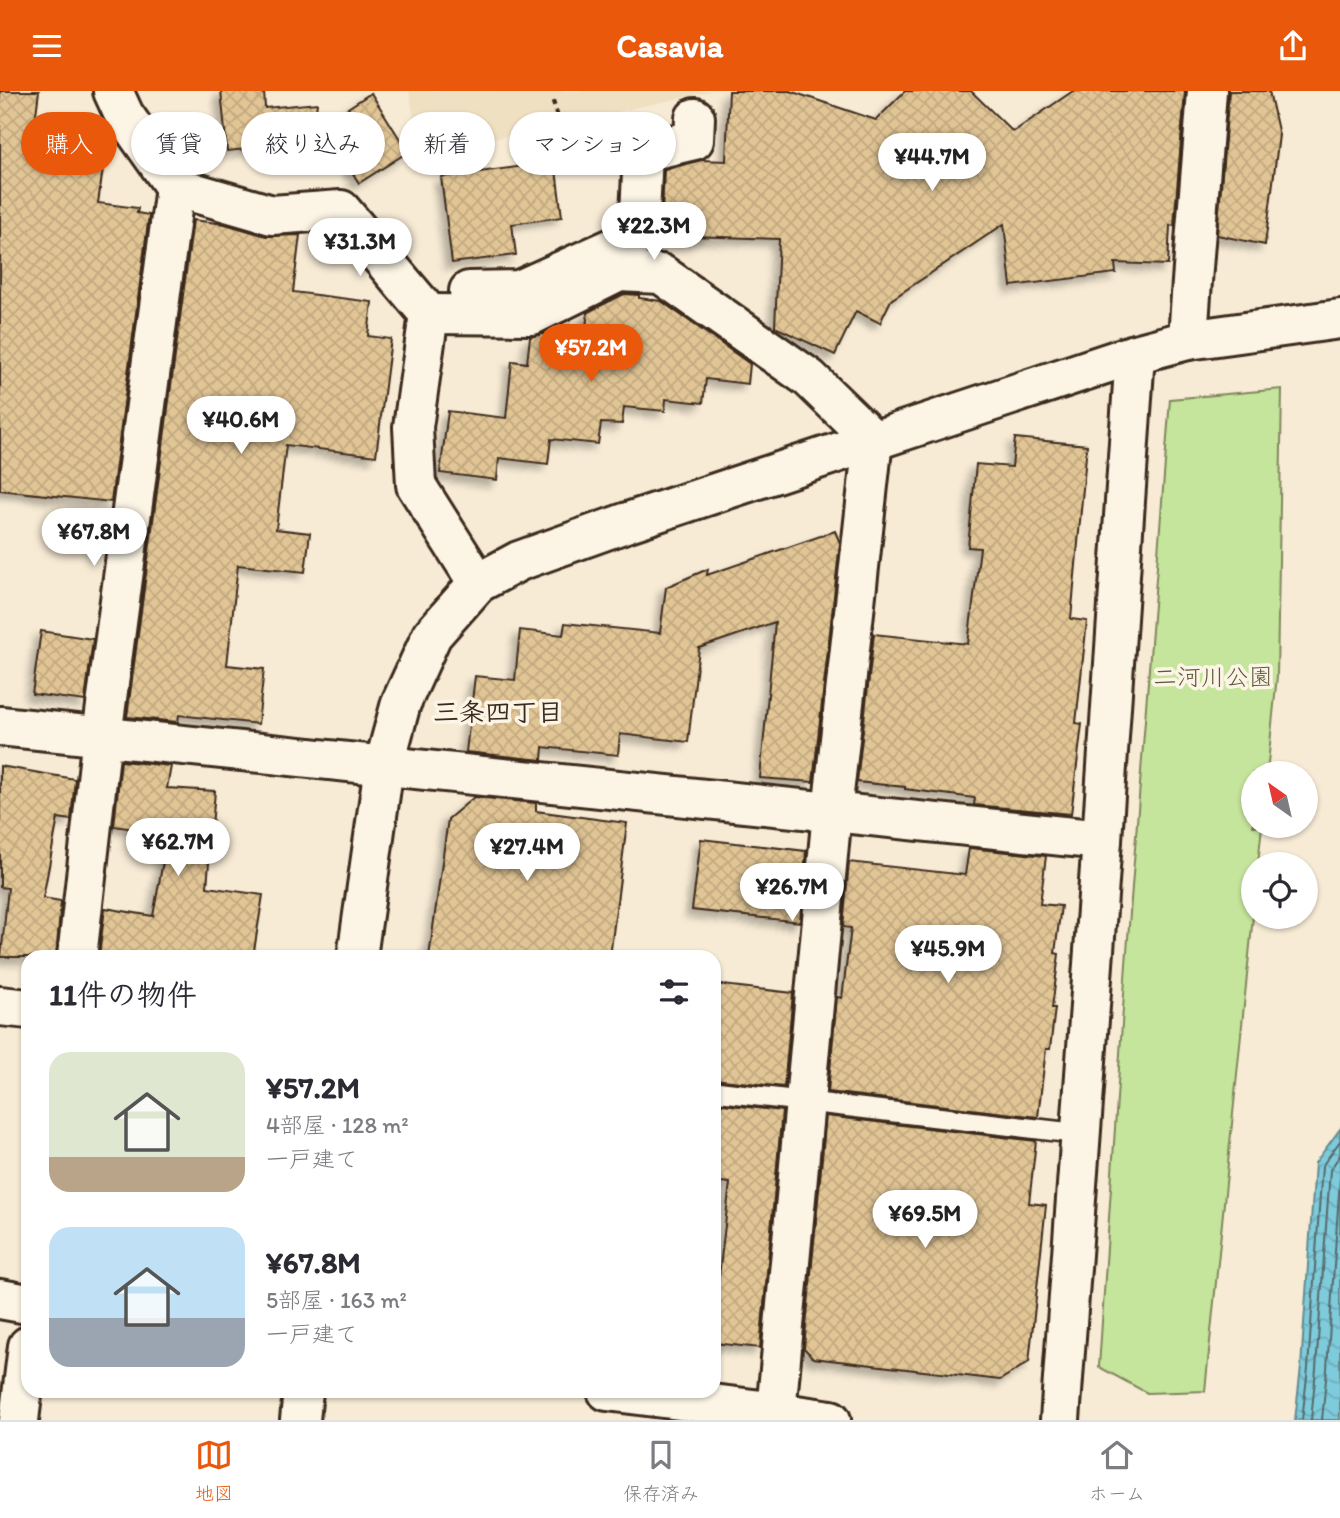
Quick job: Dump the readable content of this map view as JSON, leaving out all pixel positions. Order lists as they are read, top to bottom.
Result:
{
  "districts": ["三条四丁目"],
  "parks": ["二河川公園"],
  "north": "top left",
  "page": {
    "header": "Casavia",
    "chip": [
      "購入",
      "賃貸",
      "絞り込み",
      "新着",
      "マンション"
    ],
    "price": [
      "¥44.7M",
      "¥22.3M",
      "¥31.3M",
      "¥57.2M",
      "¥40.6M",
      "¥67.8M",
      "¥62.7M",
      "¥27.4M",
      "¥26.7M",
      "¥45.9M",
      "¥69.5M"
    ],
    "heading": "11件の物件",
    "list": [
      {
        "name": "¥57.2M",
        "note": "4部屋 · 128 m² · 一戸建て"
      },
      {
        "name": "¥67.8M",
        "note": "5部屋 · 163 m² · 一戸建て"
      }
    ],
    "tabs": ["地図", "保存済み", "ホーム"]
  }
}
